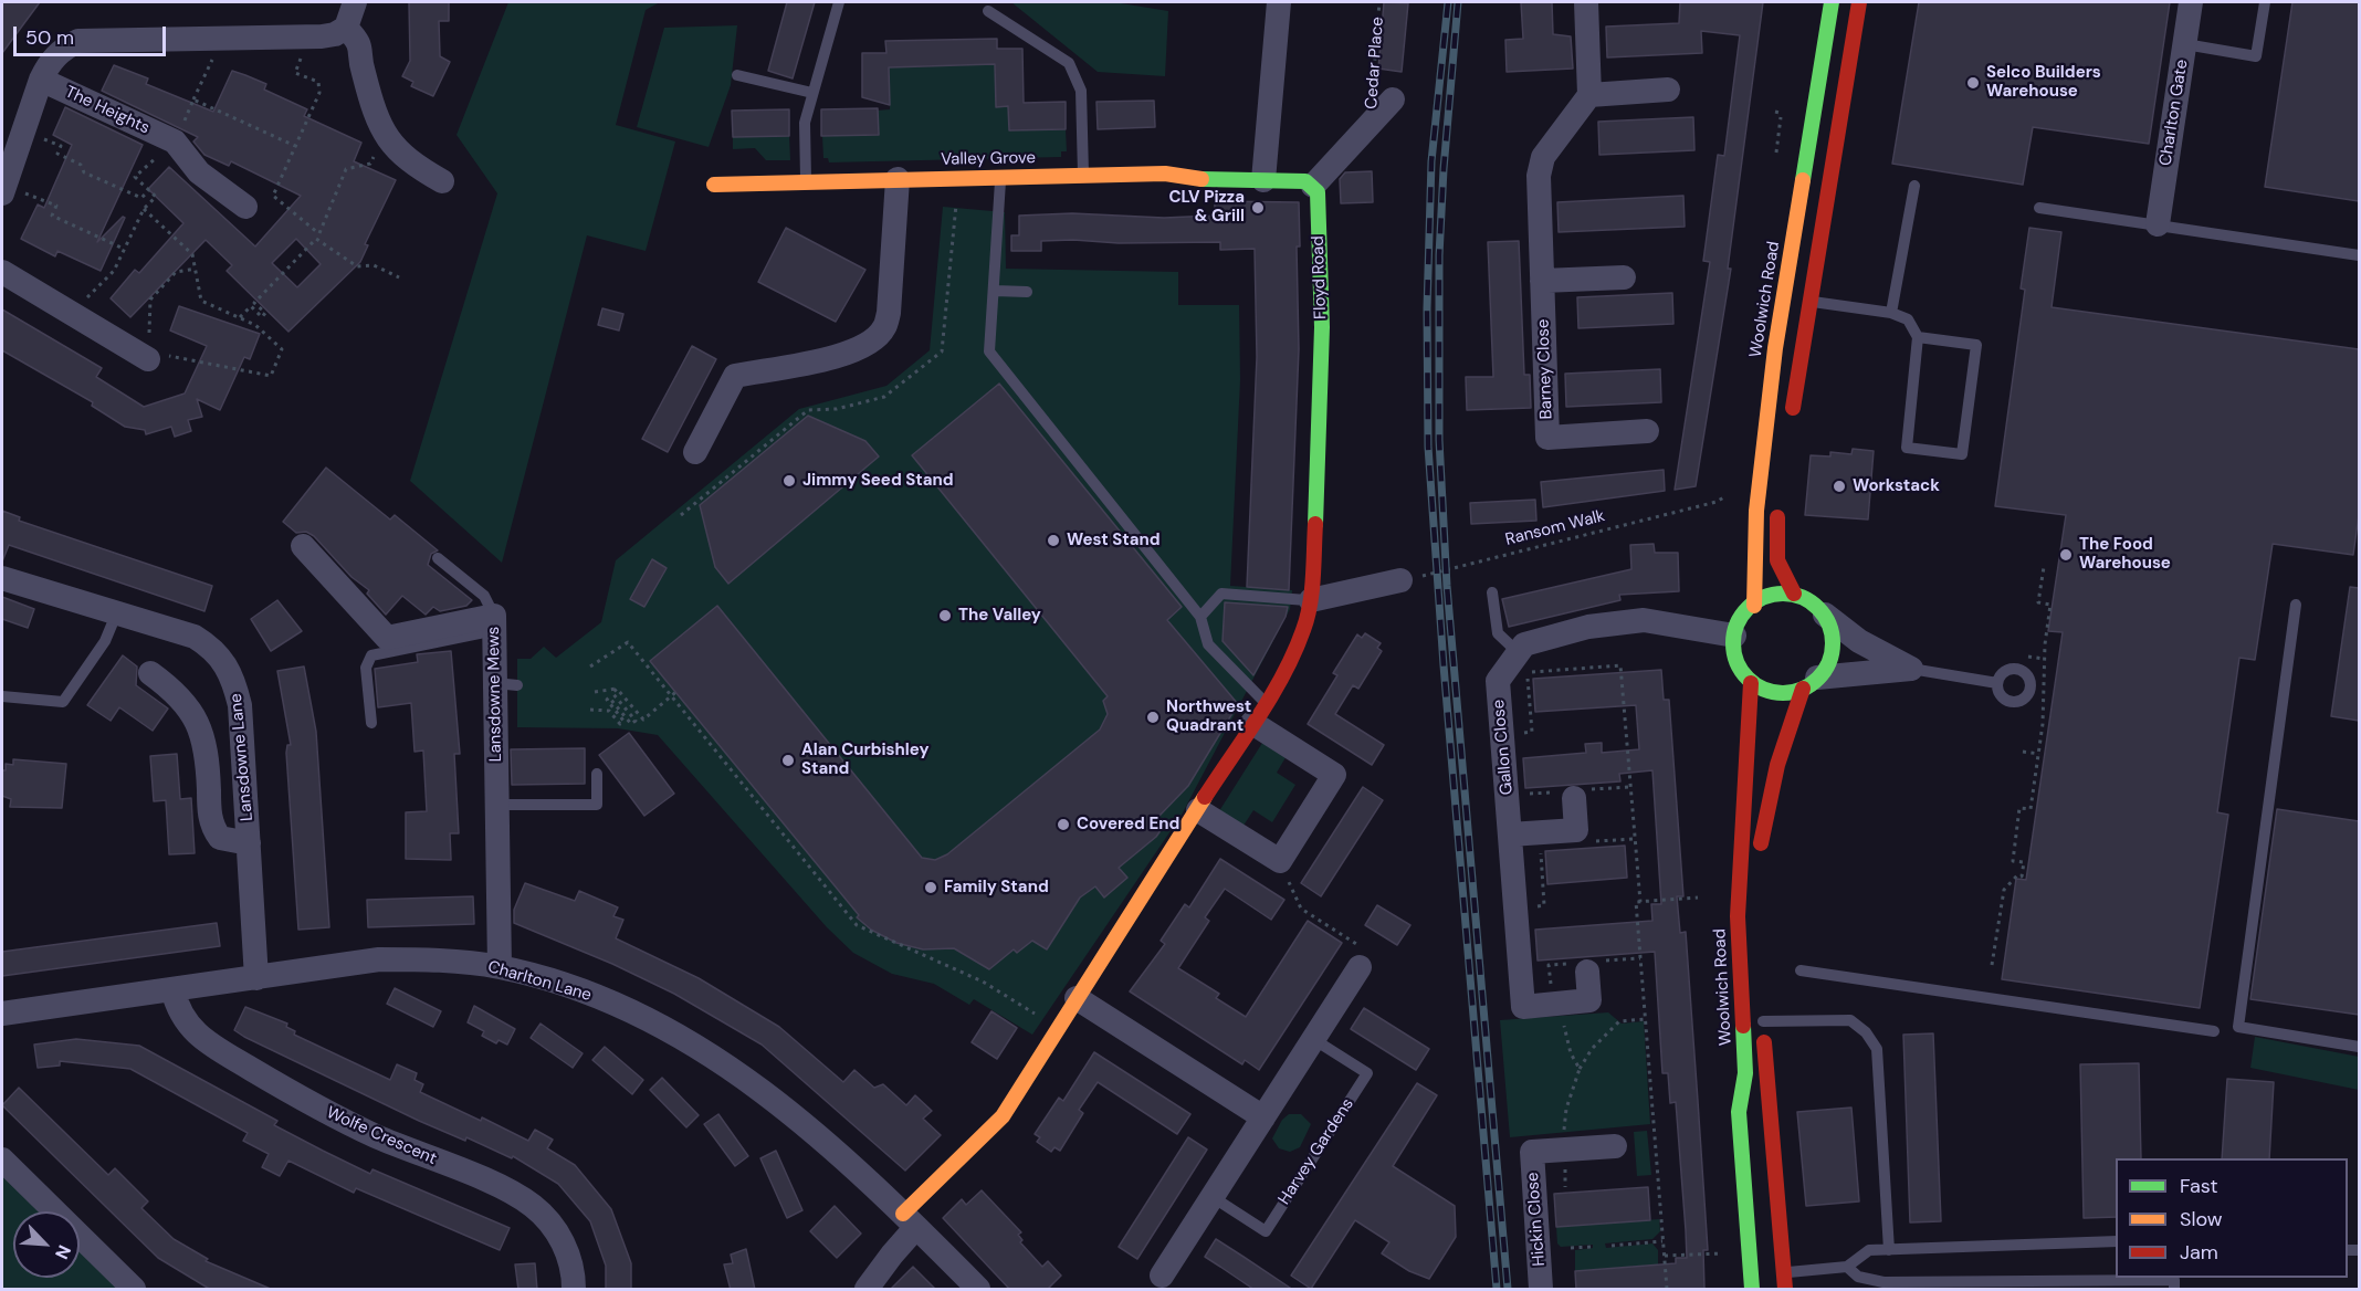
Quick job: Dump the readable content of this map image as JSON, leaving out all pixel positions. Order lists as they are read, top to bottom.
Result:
{
  "streets": {
    "main road": ["Valley Grove", "Floyd Road", "Woolwich Road"],
    "street": [
      "Cedar Place",
      "The Heights",
      "Charlton Gate",
      "Barney Close",
      "Lansdowne Mews",
      "Gallon Close",
      "Lansdowne Lane",
      "Charlton Lane",
      "Wolfe Crescent",
      "Hickin Close"
    ],
    "lane": ["Harvey Gardens"],
    "path": ["Ransom Walk"]
  },
  "crossings": [
    ["Cedar Place", "Floyd Road"],
    ["Woolwich Road", "Gallon Close"],
    ["Lansdowne Mews", "Charlton Lane"],
    ["Lansdowne Lane", "Charlton Lane"],
    ["Charlton Lane", "Wolfe Crescent"]
  ],
  "places": [
    "Selco Builders Warehouse",
    "CLV Pizza & Grill",
    "Jimmy Seed Stand",
    "Workstack",
    "West Stand",
    "The Food Warehouse",
    "The Valley",
    "Northwest Quadrant",
    "Alan Curbishley Stand",
    "Covered End",
    "Family Stand"
  ],
  "legend": ["Fast", "Slow", "Jam"],
  "scale_bar": "50 m",
  "north": "bottom right"
}
